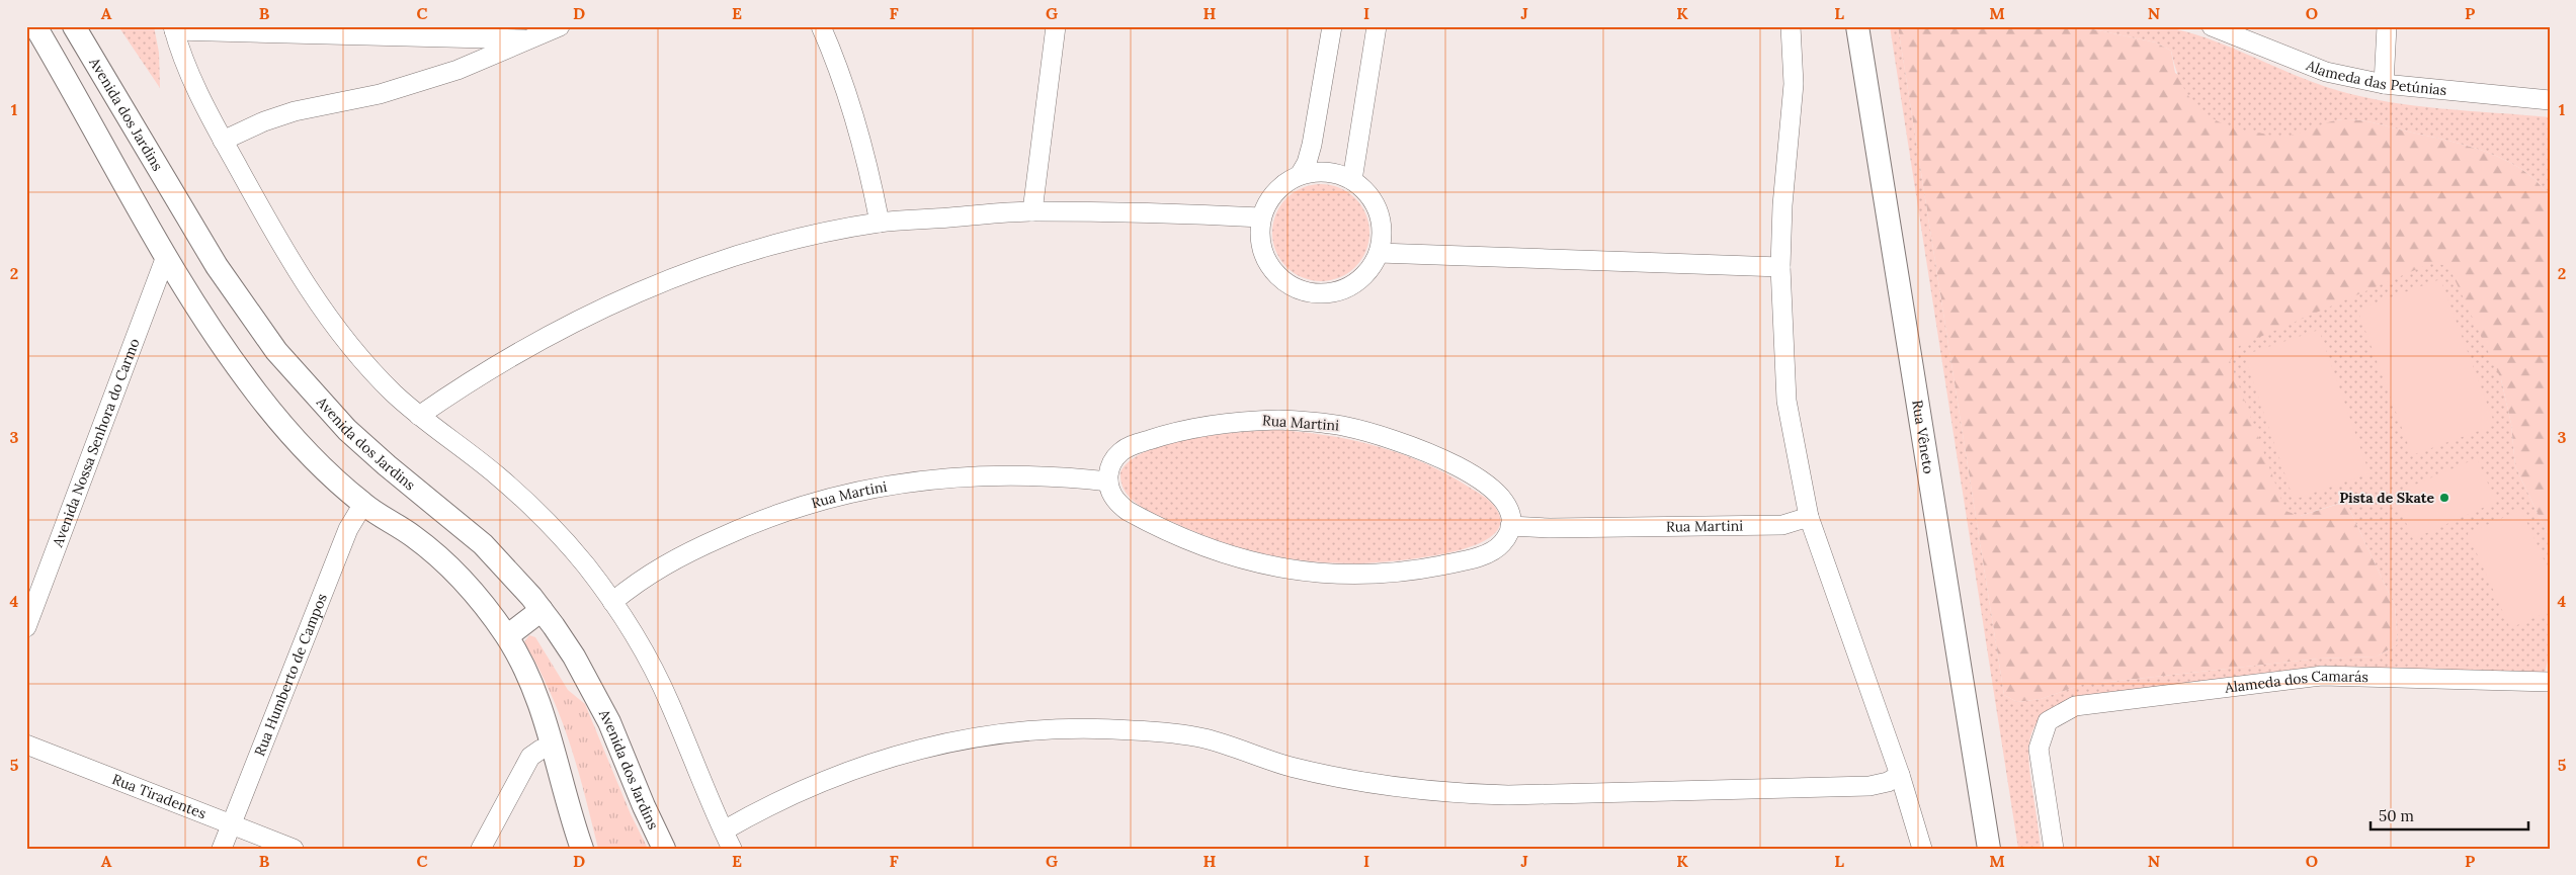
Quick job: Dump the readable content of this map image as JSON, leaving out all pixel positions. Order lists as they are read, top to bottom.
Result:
{
  "streets": {
    "street": [
      "Alameda das Petúnias",
      "Avenida dos Jardins",
      "Rua Martini",
      "Rua Vêneto",
      "Avenida Nossa Senhora do Carmo",
      "Rua Humberto de Campos",
      "Alameda dos Camarás",
      "Rua Tiradentes"
    ]
  },
  "crossings": [
    ["Rua Humberto de Campos", "Rua Tiradentes"]
  ],
  "places": ["Pista de Skate"],
  "scale_bar": "50 m",
  "grid": {
    "columns": [
      "A",
      "B",
      "C",
      "D",
      "E",
      "F",
      "G",
      "H",
      "I",
      "J",
      "K",
      "L",
      "M",
      "N",
      "O",
      "P"
    ],
    "rows": [
      "1",
      "2",
      "3",
      "4",
      "5"
    ]
  }
}
